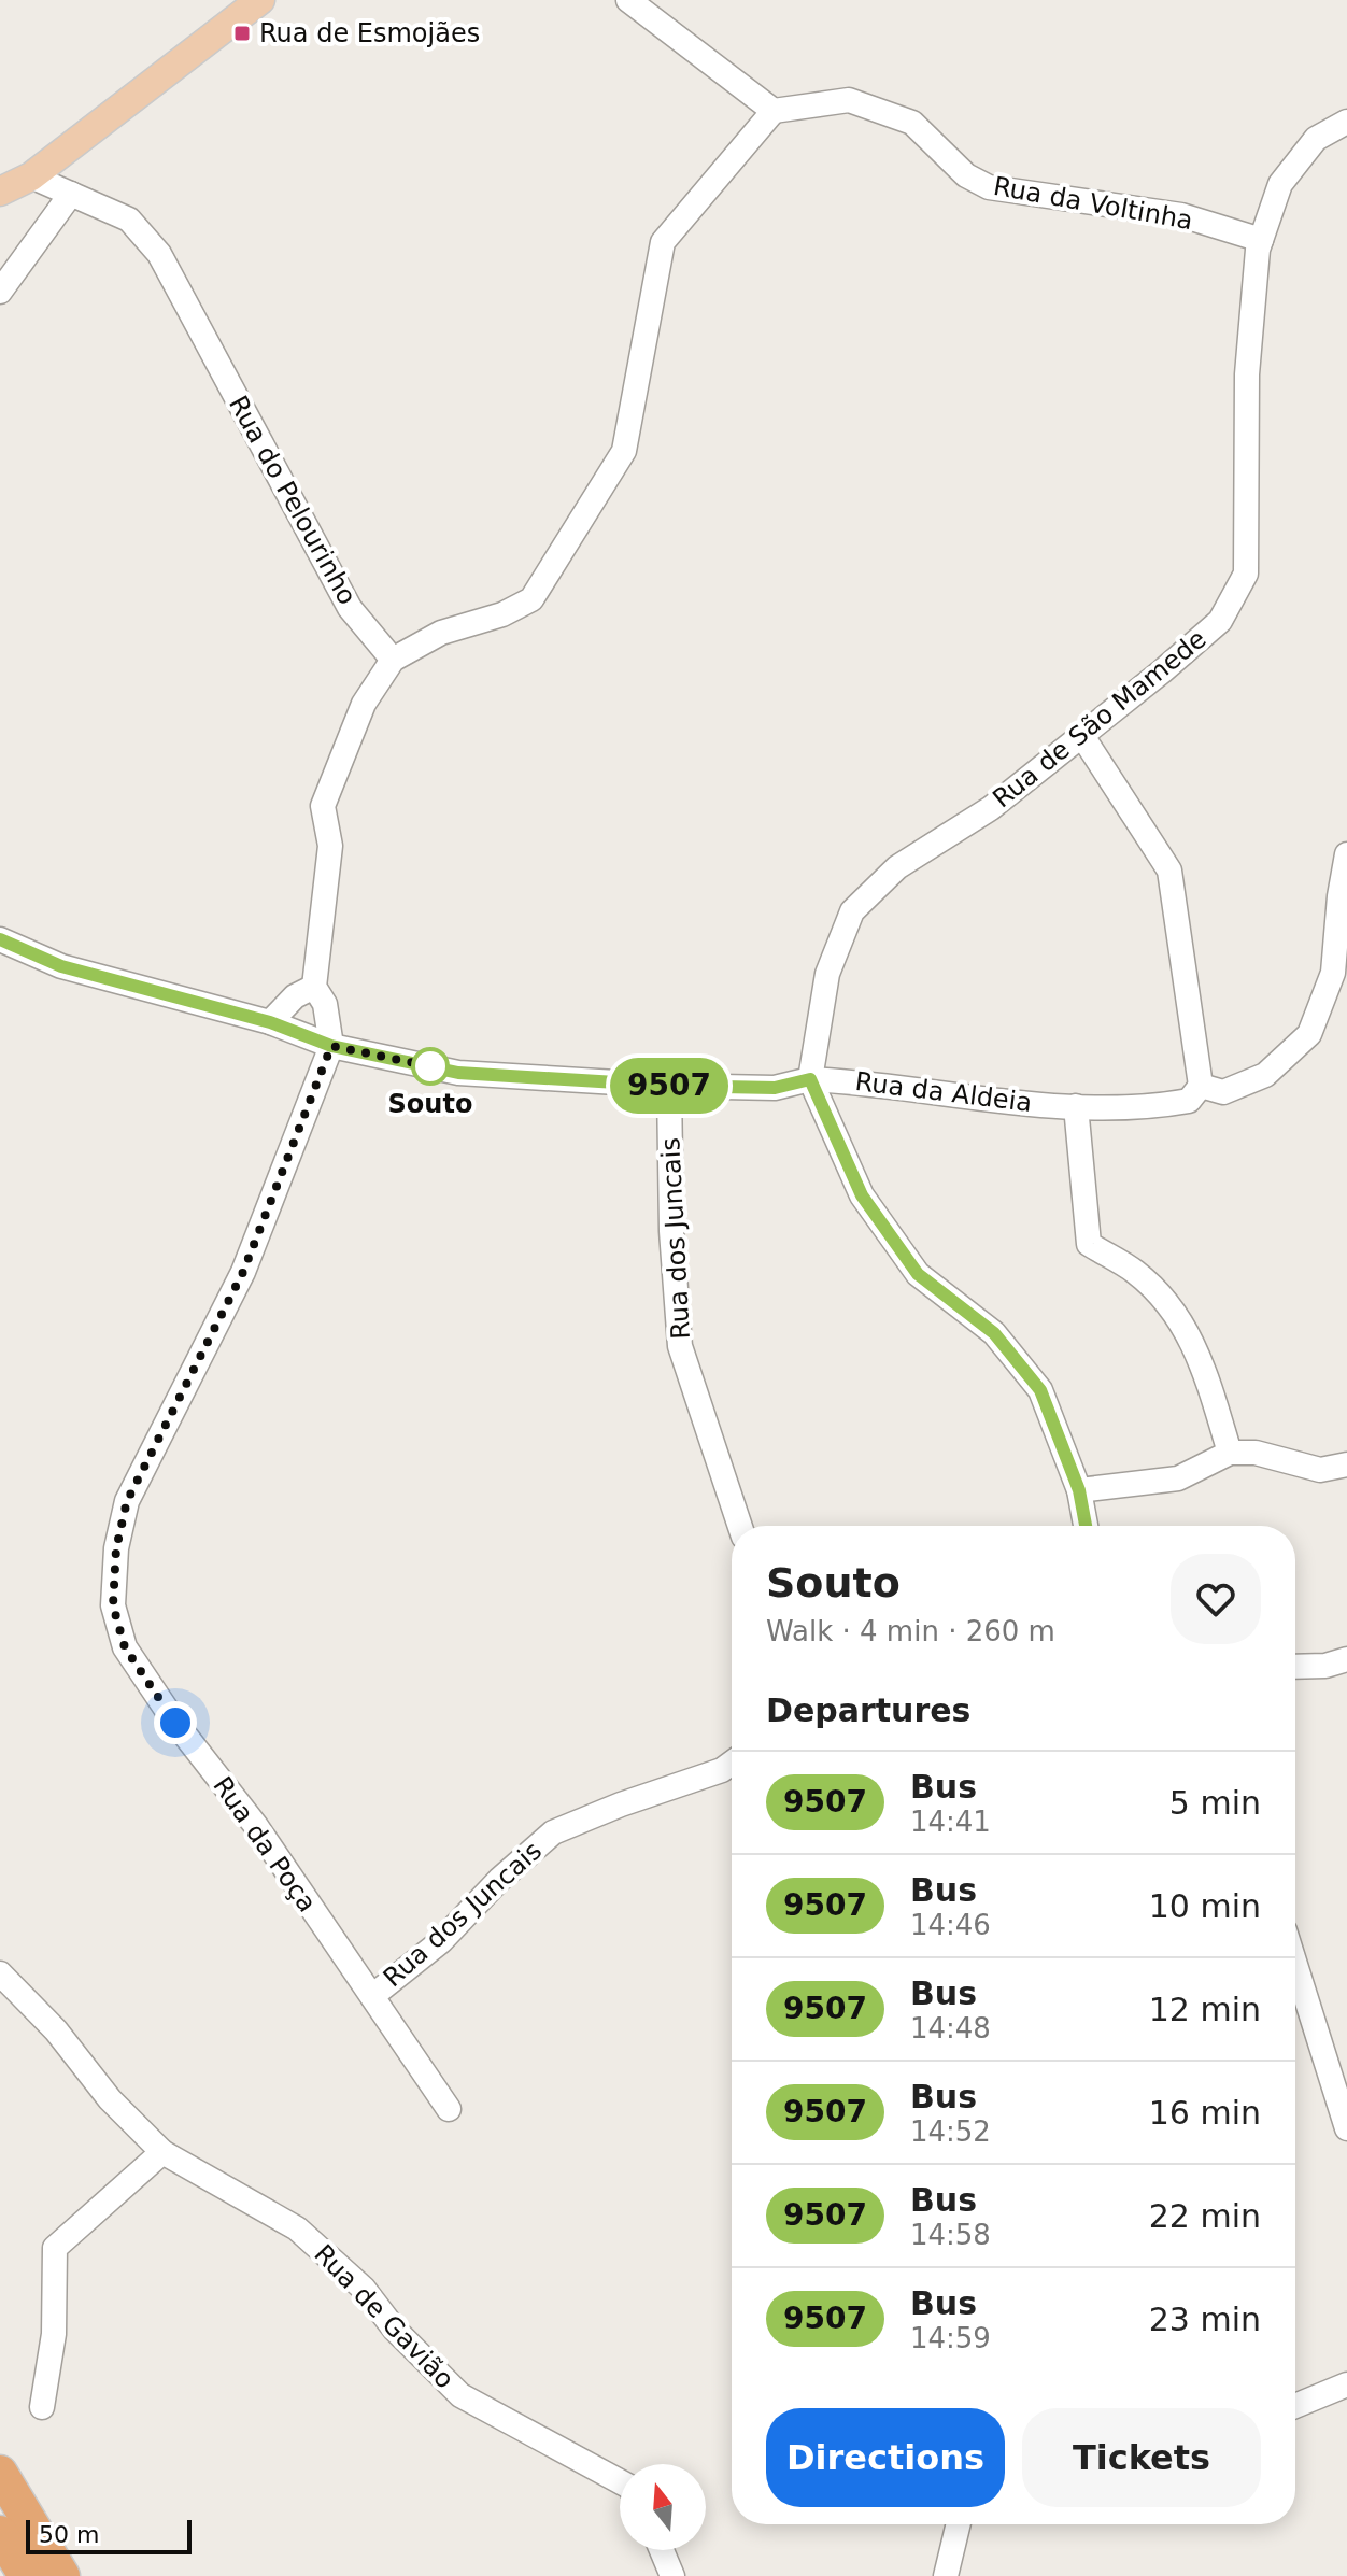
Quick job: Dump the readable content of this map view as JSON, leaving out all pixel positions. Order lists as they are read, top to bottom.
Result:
{
  "streets": {
    "street": [
      "Rua da Voltinha",
      "Rua do Pelourinho",
      "Rua de São Mamede",
      "Rua da Aldeia",
      "Rua dos Juncais",
      "Rua da Poça",
      "Rua de Gavião"
    ]
  },
  "crossings": [
    ["Rua da Voltinha", "Rua de São Mamede"],
    ["Rua de São Mamede", "Rua da Aldeia"],
    ["Rua da Aldeia", "Rua dos Juncais"],
    ["Rua da Aldeia", "Rua da Poça"],
    ["Rua dos Juncais", "Rua da Poça"]
  ],
  "places": {
    "transit": ["Rua de Esmojães"],
    "other": ["Souto"]
  },
  "lines": ["bus line 9507"],
  "scale_bar": "50 m",
  "north": "top",
  "page": {
    "on_map": "9507",
    "heading": [
      ["Souto", "Walk · 4 min · 260 m"],
      "Departures"
    ],
    "list": [
      {
        "mark": "9507",
        "name": "Bus",
        "note": "14:41",
        "value": "5 min"
      },
      {
        "mark": "9507",
        "name": "Bus",
        "note": "14:46",
        "value": "10 min"
      },
      {
        "mark": "9507",
        "name": "Bus",
        "note": "14:48",
        "value": "12 min"
      },
      {
        "mark": "9507",
        "name": "Bus",
        "note": "14:52",
        "value": "16 min"
      },
      {
        "mark": "9507",
        "name": "Bus",
        "note": "14:58",
        "value": "22 min"
      },
      {
        "mark": "9507",
        "name": "Bus",
        "note": "14:59",
        "value": "23 min"
      }
    ],
    "buttons": ["Directions", "Tickets"],
    "scale": "50 m"
  }
}
